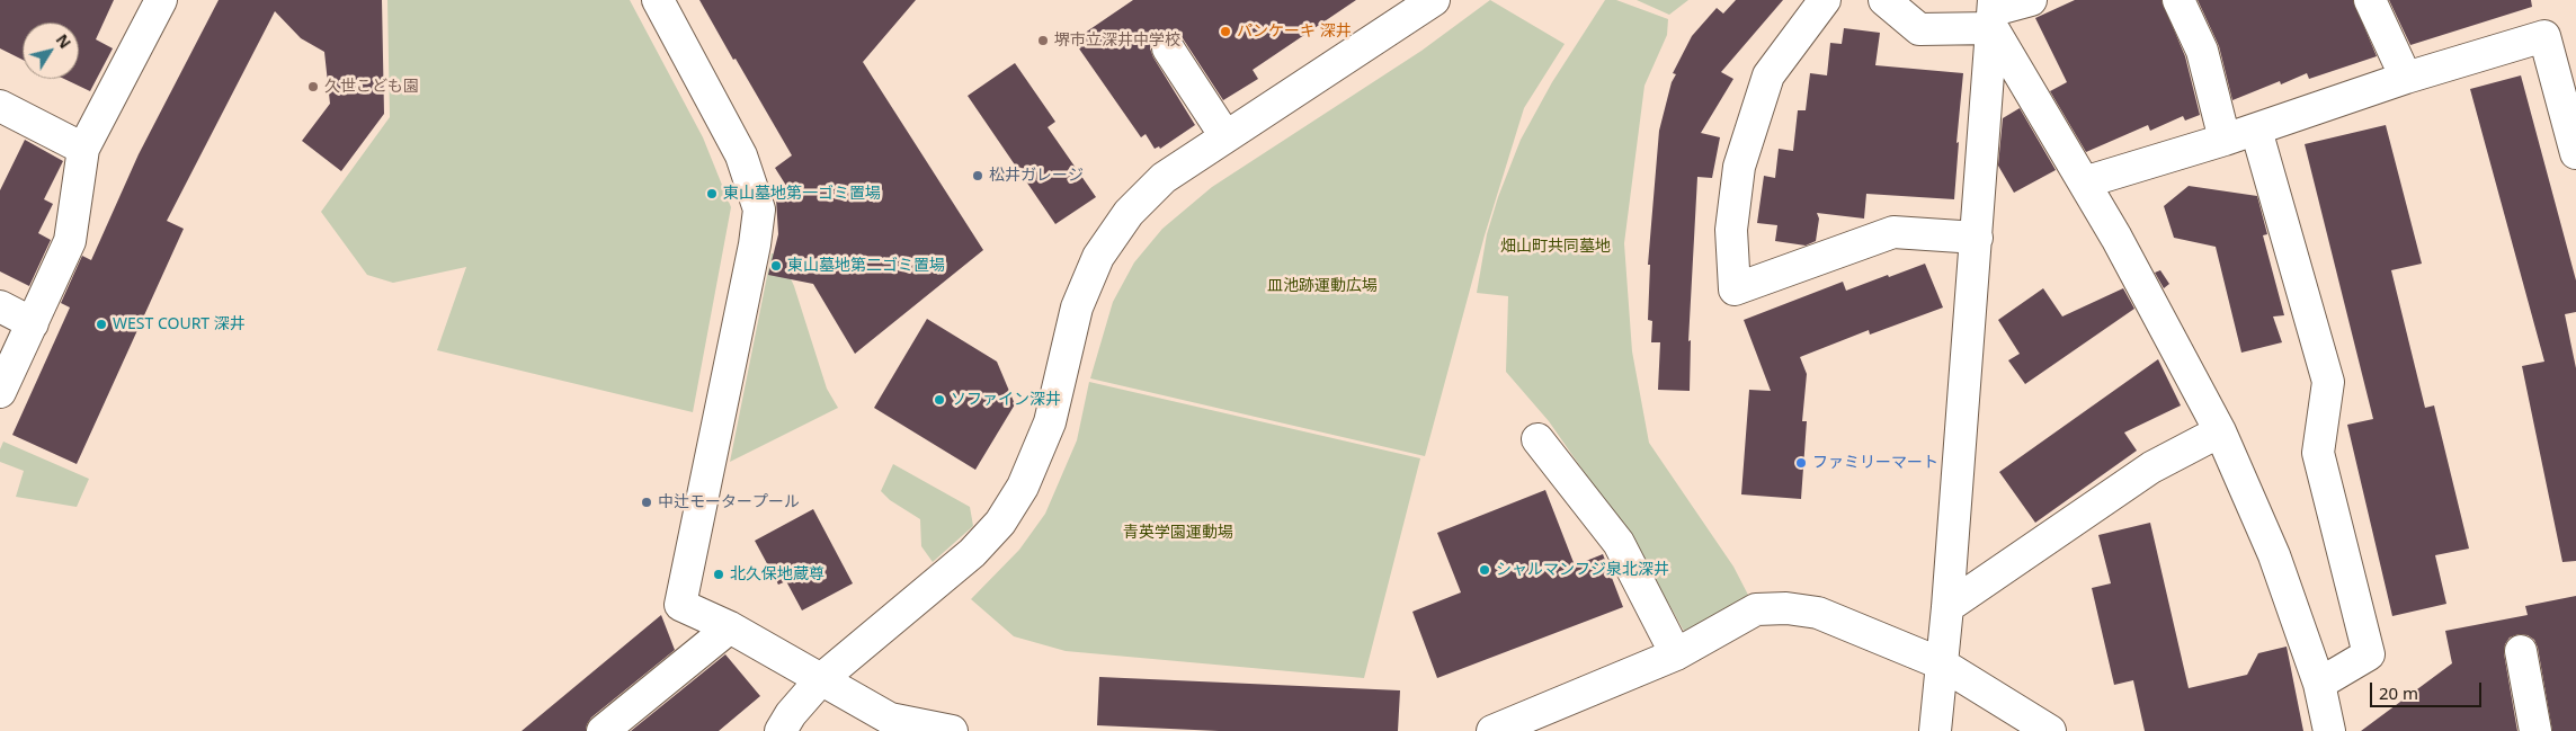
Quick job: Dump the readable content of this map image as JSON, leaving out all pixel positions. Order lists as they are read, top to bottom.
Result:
{
  "parks": ["畑山町共同墓地", "皿池跡運動広場", "青英学園運動場"],
  "places": [
    "パンケーキ 深井",
    "堺市立深井中学校",
    "久世こども園",
    "松井ガレージ",
    "東山墓地第一ゴミ置場",
    "東山墓地第二ゴミ置場",
    "WEST COURT 深井",
    "ソファイン深井",
    "ファミリーマート",
    "中辻モータープール",
    "シャルマンフジ泉北深井",
    "北久保地蔵尊"
  ],
  "scale_bar": "20 m",
  "north": "top right"
}
